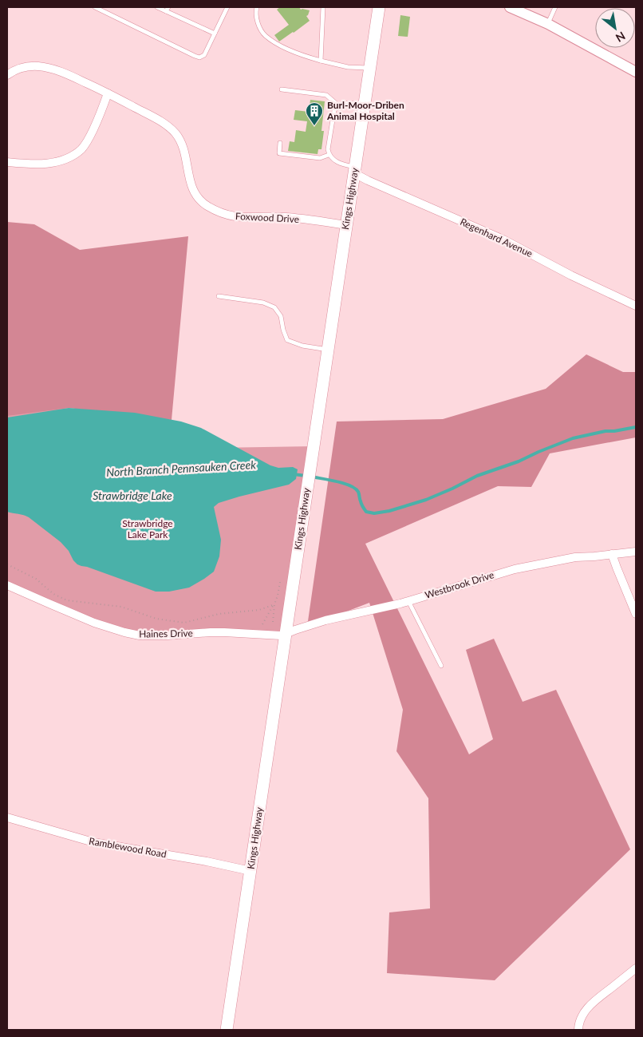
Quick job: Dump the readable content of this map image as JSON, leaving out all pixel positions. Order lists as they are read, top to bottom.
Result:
{
  "streets": {
    "main road": ["Kings Highway"],
    "street": [
      "Foxwood Drive",
      "Regenhard Avenue",
      "Westbrook Drive",
      "Haines Drive",
      "Ramblewood Road"
    ]
  },
  "crossings": [
    ["Kings Highway", "Foxwood Drive"],
    ["Kings Highway", "Regenhard Avenue"],
    ["Kings Highway", "Westbrook Drive"],
    ["Kings Highway", "Haines Drive"],
    ["Kings Highway", "Ramblewood Road"],
    ["Westbrook Drive", "Haines Drive"]
  ],
  "water": ["North Branch Pennsauken Creek", "Strawbridge Lake"],
  "parks": ["Strawbridge Lake Park"],
  "places": {
    "building": ["Burl-Moor-Driben Animal Hospital"]
  },
  "north": "bottom right"
}
